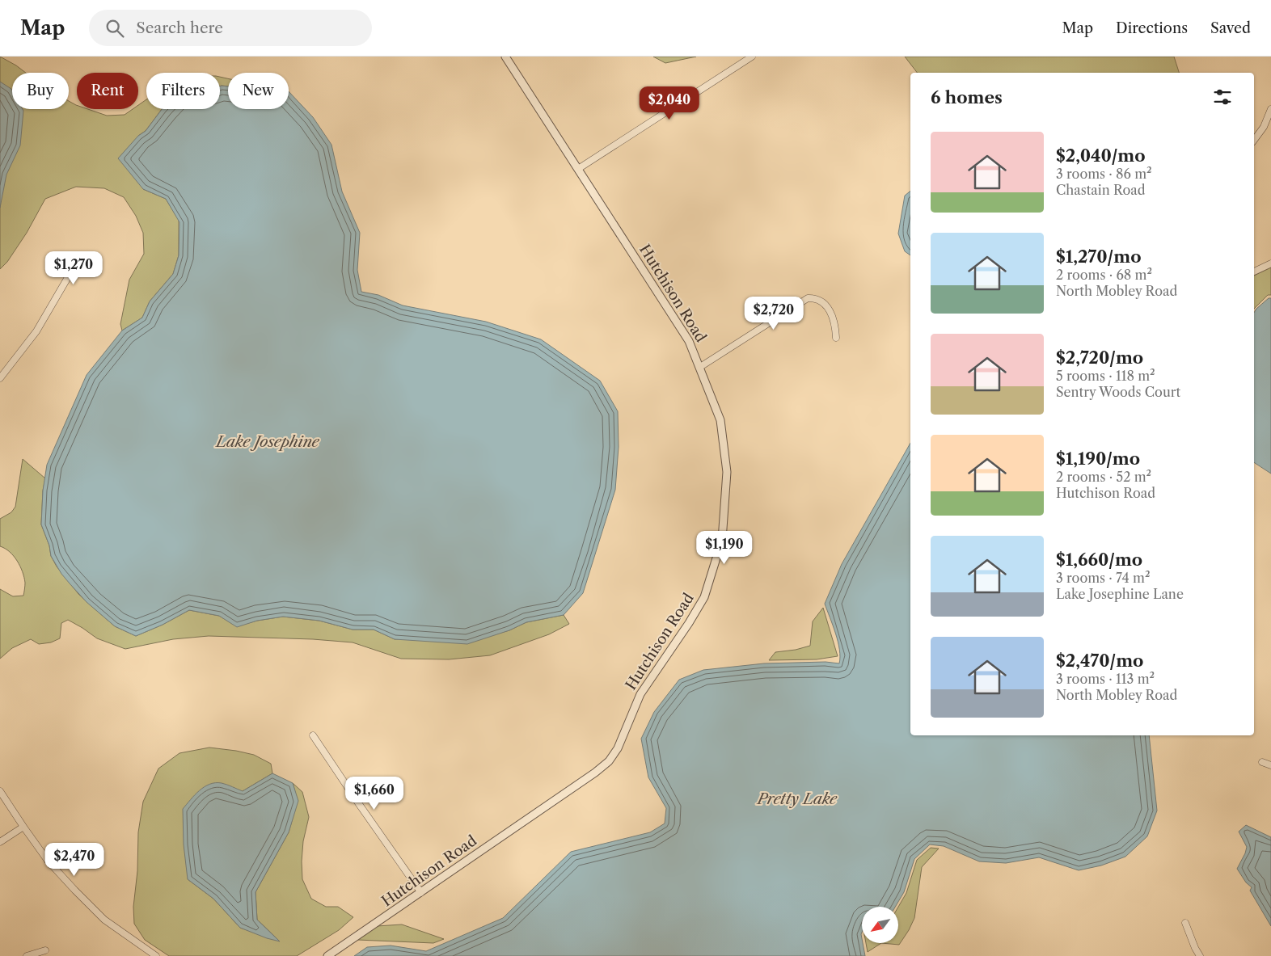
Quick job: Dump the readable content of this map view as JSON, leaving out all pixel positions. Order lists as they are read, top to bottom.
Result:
{
  "streets": {
    "street": ["Hutchison Road"]
  },
  "water": ["Lake Josephine", "Pretty Lake"],
  "north": "bottom left",
  "page": {
    "header": "Map",
    "search": "Search here",
    "nav": ["Map", "Directions", "Saved"],
    "chip": [
      "Buy",
      "Rent",
      "Filters",
      "New"
    ],
    "heading": "6 homes",
    "price": [
      "$2,040",
      "$1,270",
      "$2,720",
      "$1,190",
      "$1,660",
      "$2,470"
    ],
    "list": [
      {
        "name": "$2,040/mo",
        "note": "3 rooms · 86 m² · Chastain Road"
      },
      {
        "name": "$1,270/mo",
        "note": "2 rooms · 68 m² · North Mobley Road"
      },
      {
        "name": "$2,720/mo",
        "note": "5 rooms · 118 m² · Sentry Woods Court"
      },
      {
        "name": "$1,190/mo",
        "note": "2 rooms · 52 m² · Hutchison Road"
      },
      {
        "name": "$1,660/mo",
        "note": "3 rooms · 74 m² · Lake Josephine Lane"
      },
      {
        "name": "$2,470/mo",
        "note": "3 rooms · 113 m² · North Mobley Road"
      }
    ]
  }
}
